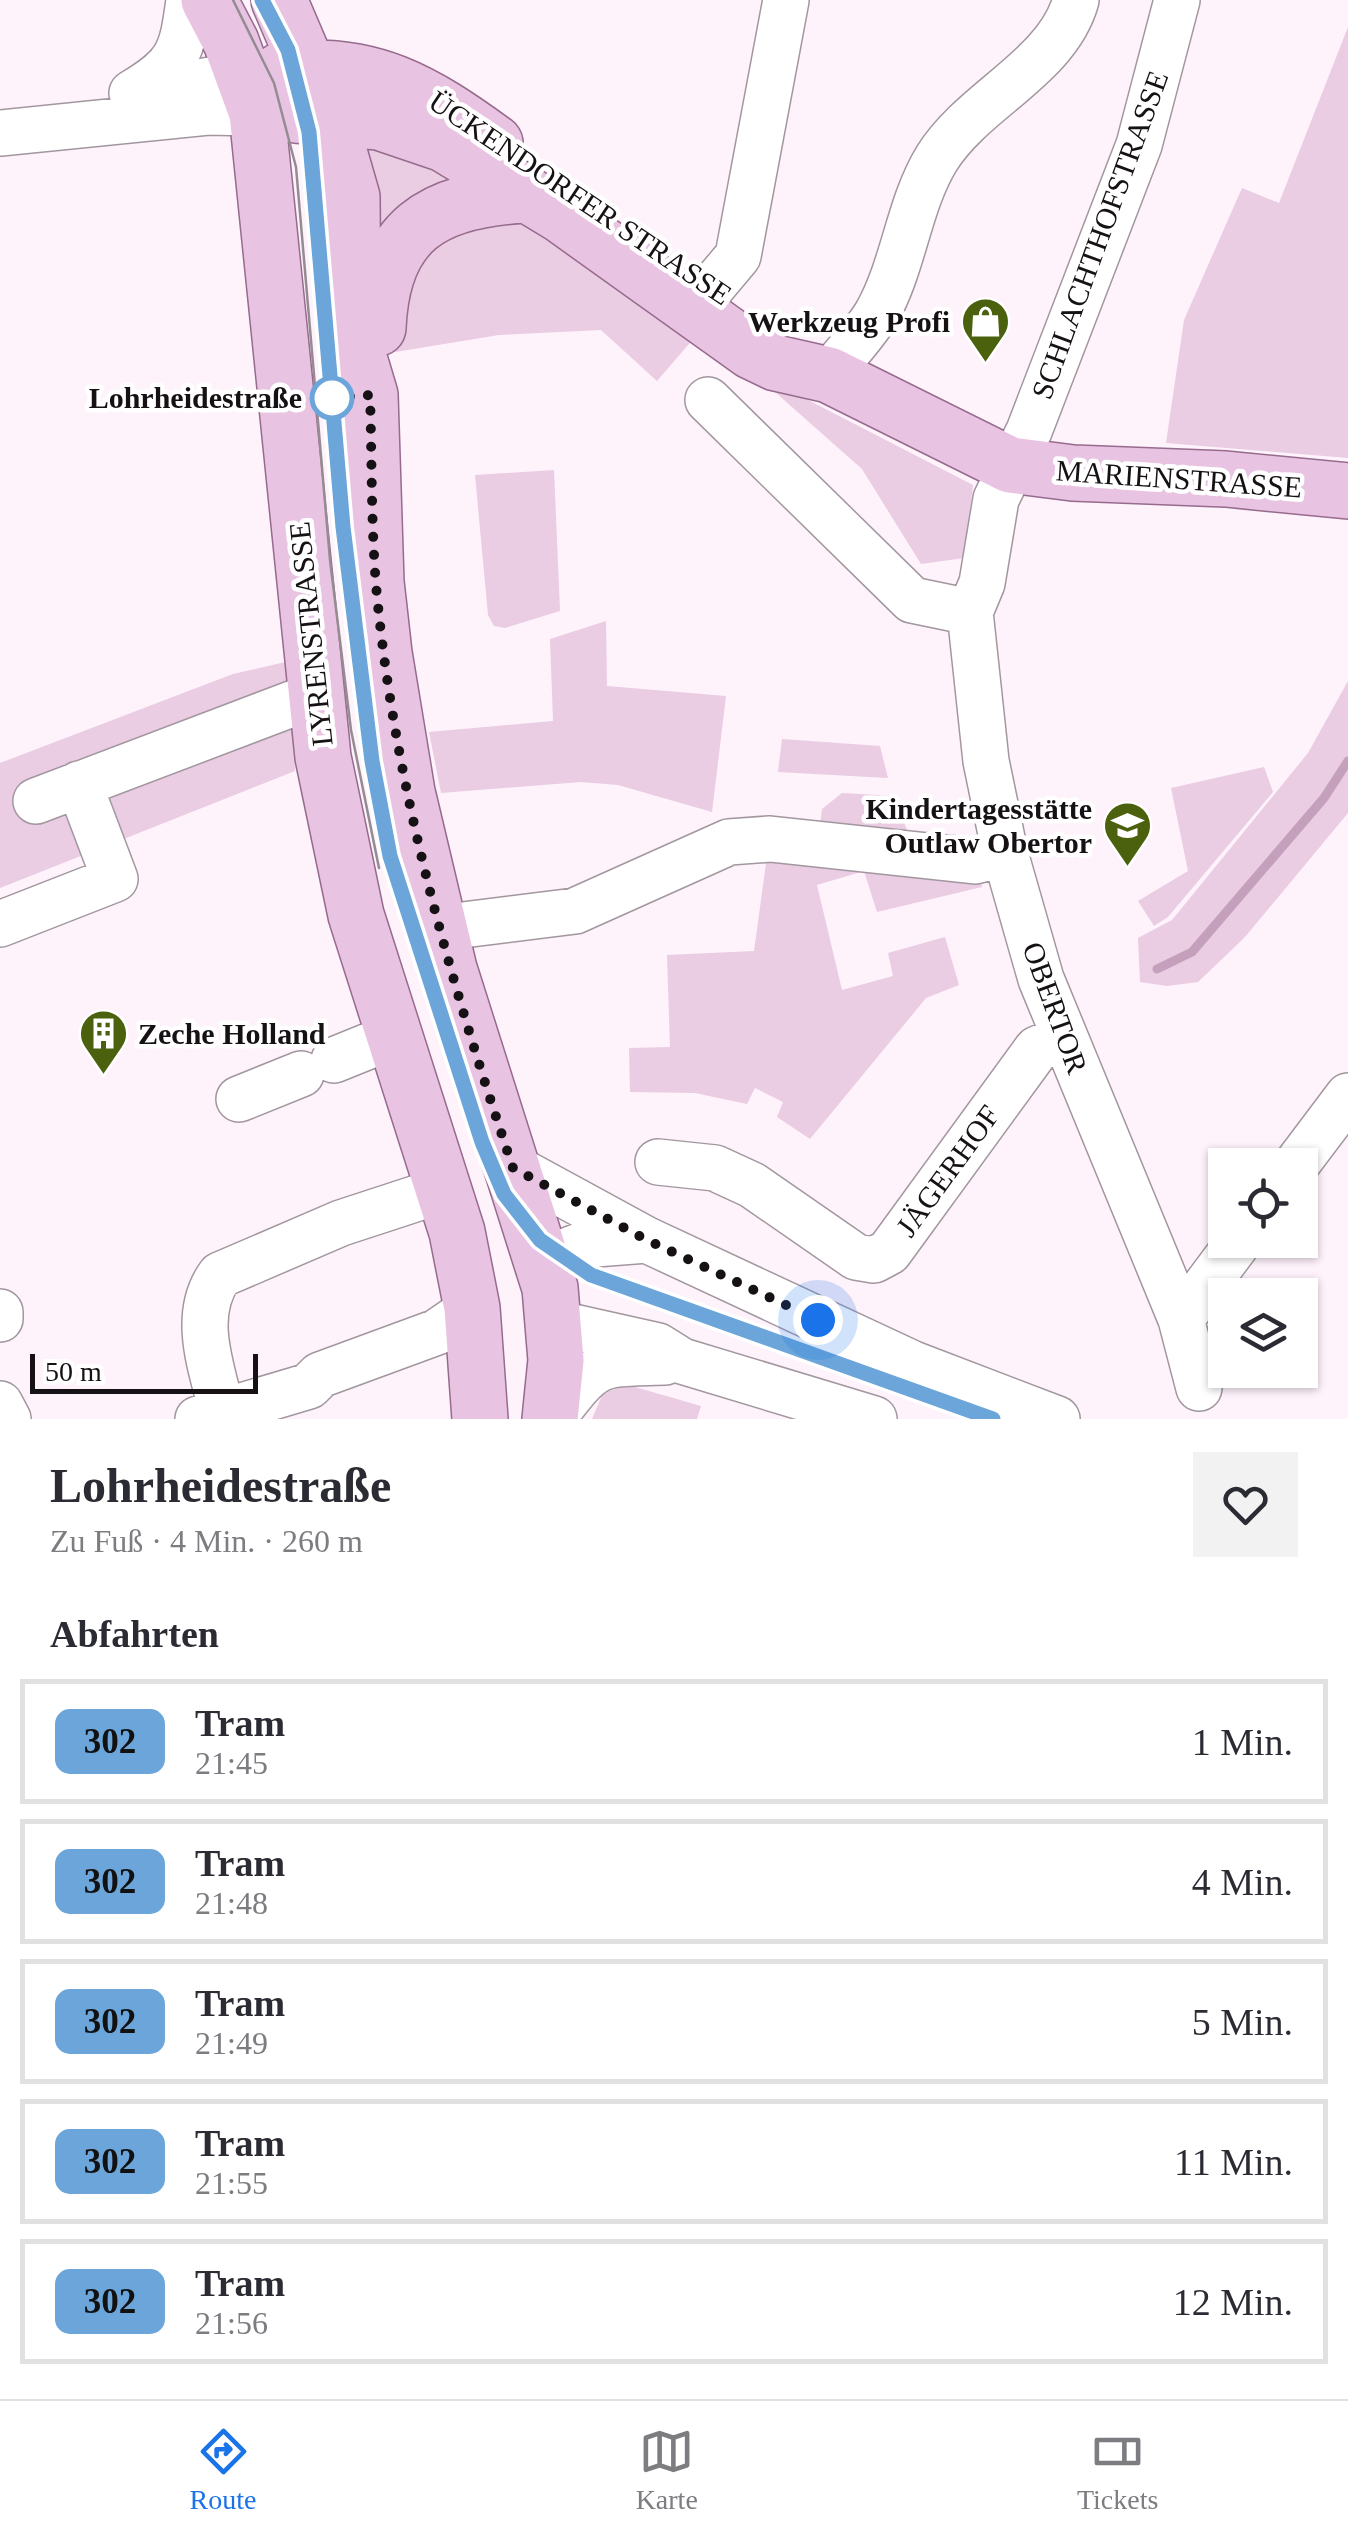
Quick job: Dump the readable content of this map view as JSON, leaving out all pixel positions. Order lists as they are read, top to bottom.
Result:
{
  "streets": {
    "main road": ["ÜCKENDORFER STRASSE", "MARIENSTRASSE", "LYRENSTRASSE"],
    "street": ["SCHLACHTHOFSTRASSE", "OBERTOR", "JÄGERHOF"]
  },
  "crossings": [
    ["ÜCKENDORFER STRASSE", "SCHLACHTHOFSTRASSE"],
    ["ÜCKENDORFER STRASSE", "MARIENSTRASSE"],
    ["ÜCKENDORFER STRASSE", "LYRENSTRASSE"],
    ["ÜCKENDORFER STRASSE", "OBERTOR"],
    ["SCHLACHTHOFSTRASSE", "MARIENSTRASSE"],
    ["SCHLACHTHOFSTRASSE", "OBERTOR"],
    ["MARIENSTRASSE", "OBERTOR"],
    ["OBERTOR", "JÄGERHOF"]
  ],
  "places": {
    "shop": ["Werkzeug Profi"],
    "other": ["Lohrheidestraße"],
    "school or university": ["Kindertagesstätte Outlaw Obertor"],
    "building": ["Zeche Holland"]
  },
  "lines": ["tram line 302"],
  "scale_bar": "50 m",
  "page": {
    "scale": "50 m",
    "heading": [
      ["Lohrheidestraße", "Zu Fuß · 4 Min. · 260 m"],
      "Abfahrten"
    ],
    "list": [
      {
        "mark": "302",
        "name": "Tram",
        "note": "21:45",
        "value": "1 Min."
      },
      {
        "mark": "302",
        "name": "Tram",
        "note": "21:48",
        "value": "4 Min."
      },
      {
        "mark": "302",
        "name": "Tram",
        "note": "21:49",
        "value": "5 Min."
      },
      {
        "mark": "302",
        "name": "Tram",
        "note": "21:55",
        "value": "11 Min."
      },
      {
        "mark": "302",
        "name": "Tram",
        "note": "21:56",
        "value": "12 Min."
      }
    ],
    "tabs": ["Route", "Karte", "Tickets"]
  }
}
